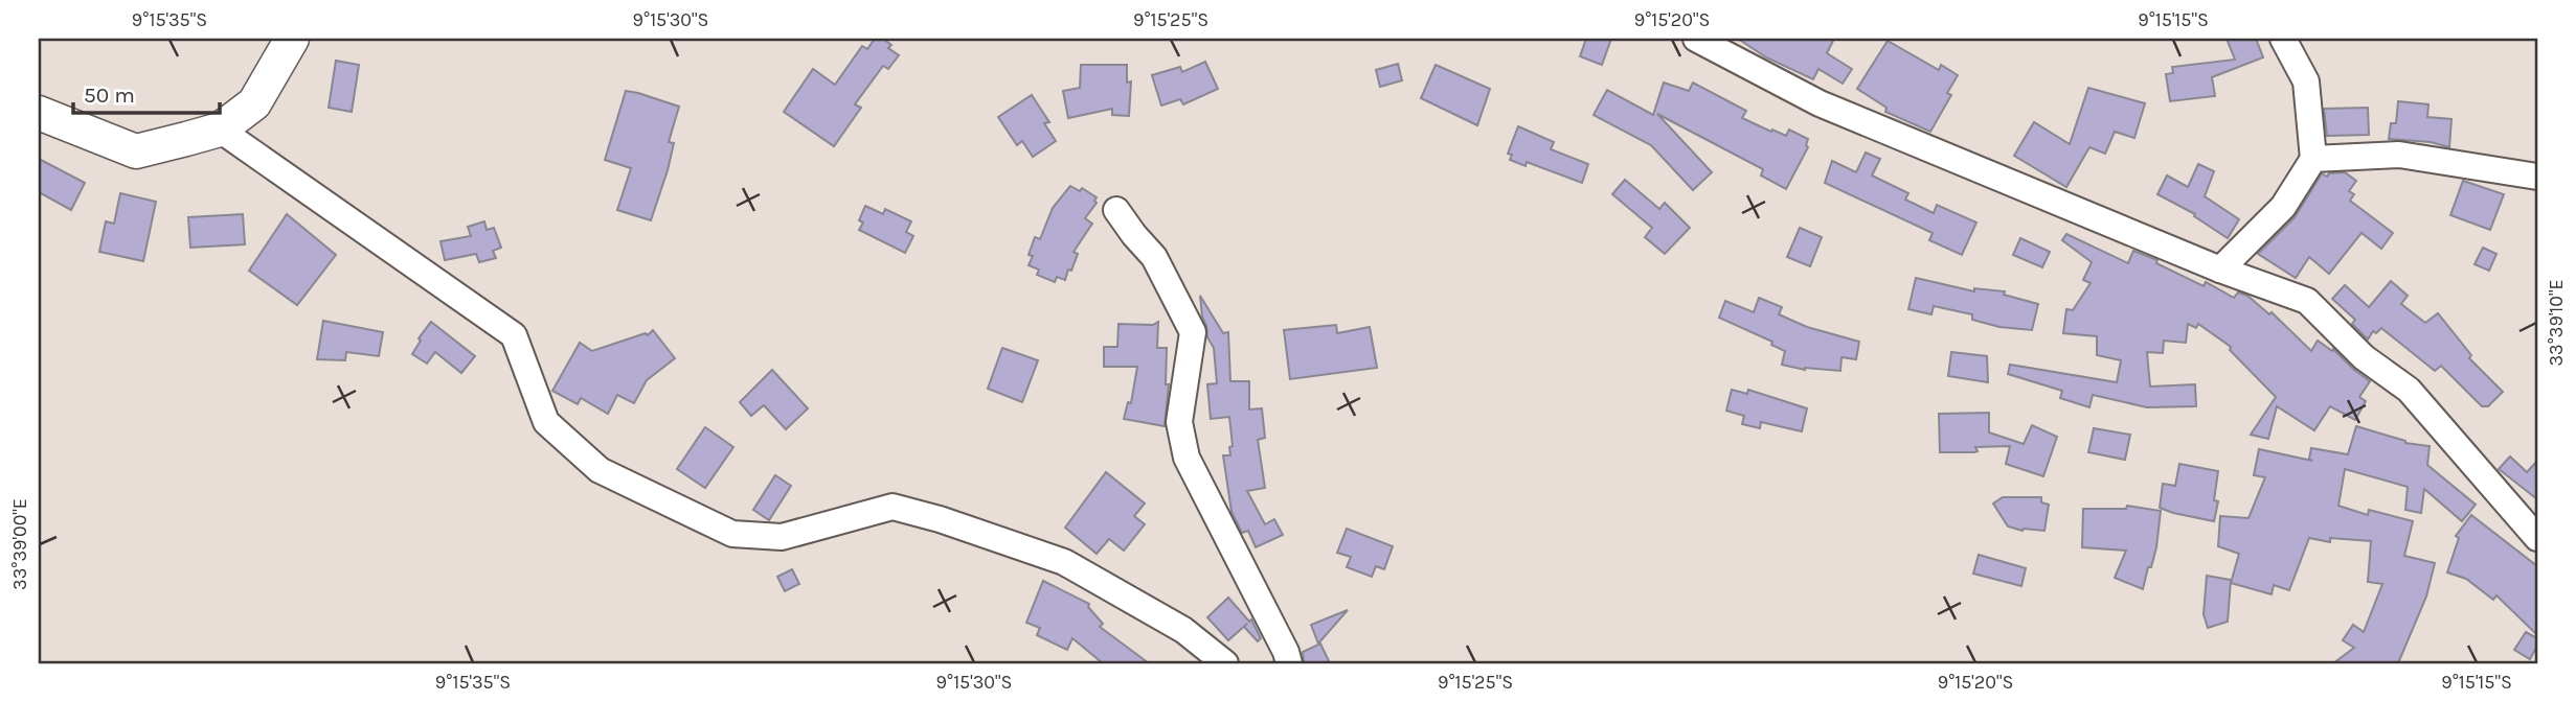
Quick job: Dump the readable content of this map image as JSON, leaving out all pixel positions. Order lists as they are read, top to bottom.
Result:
{
  "scale_bar": "50 m",
  "coordinates": [
    "9°15'35\"S",
    "9°15'30\"S",
    "9°15'25\"S",
    "9°15'20\"S",
    "9°15'15\"S",
    "33°39'10\"E",
    "33°39'00\"E"
  ]
}
